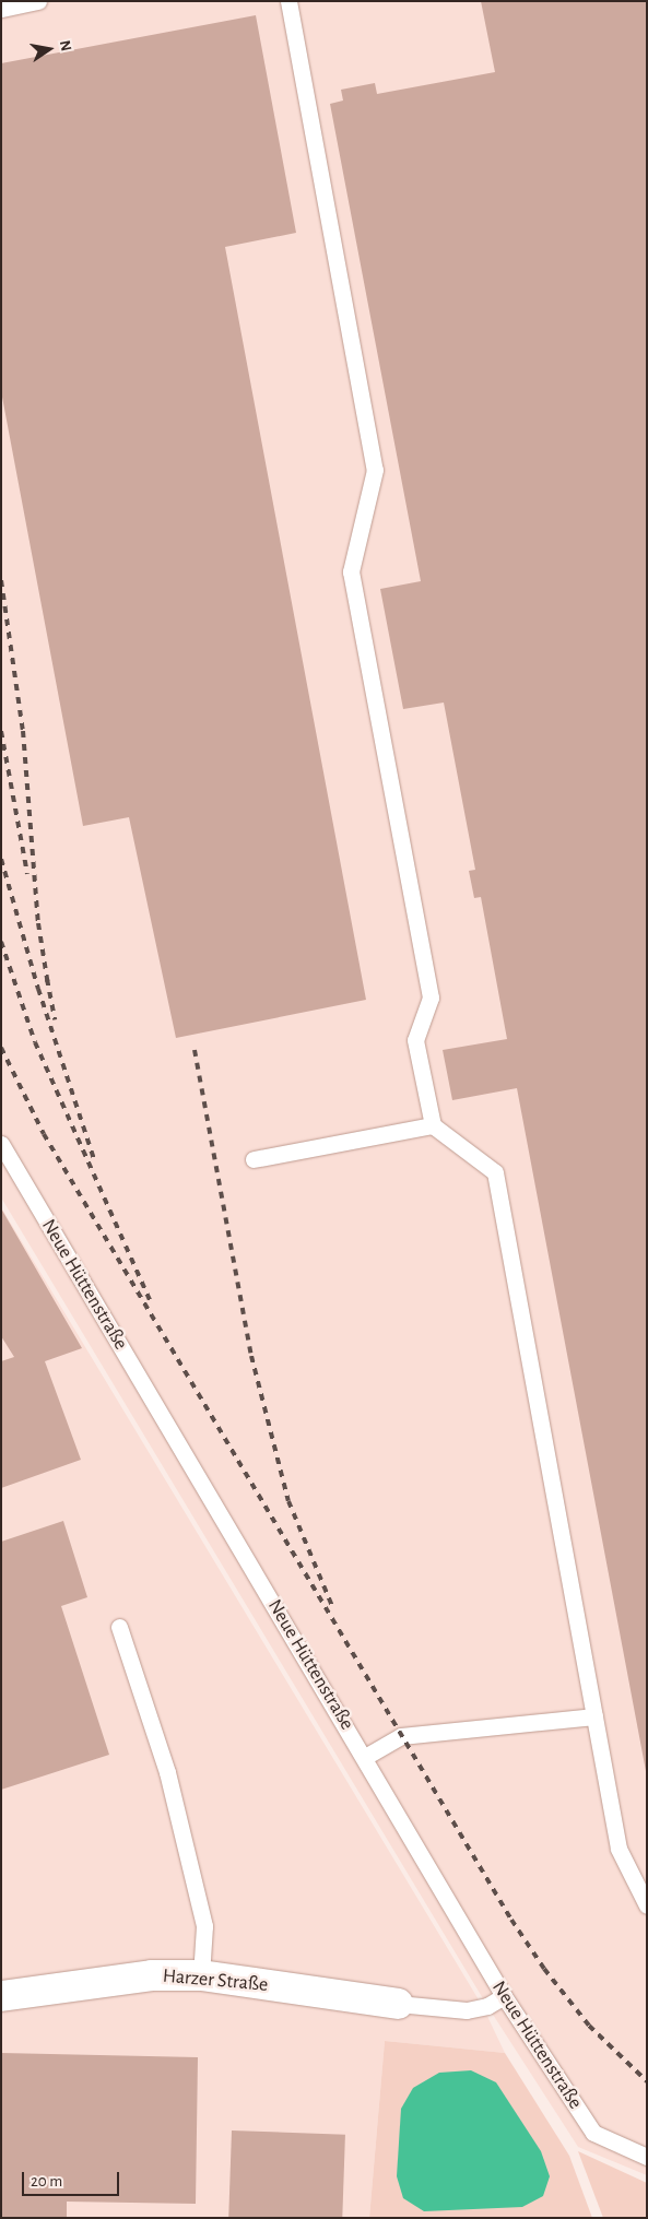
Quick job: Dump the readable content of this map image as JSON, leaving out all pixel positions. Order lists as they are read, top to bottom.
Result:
{
  "streets": {
    "street": ["Harzer Straße"],
    "lane": ["Neue Hüttenstraße"]
  },
  "scale_bar": "20 m",
  "north": "right"
}
